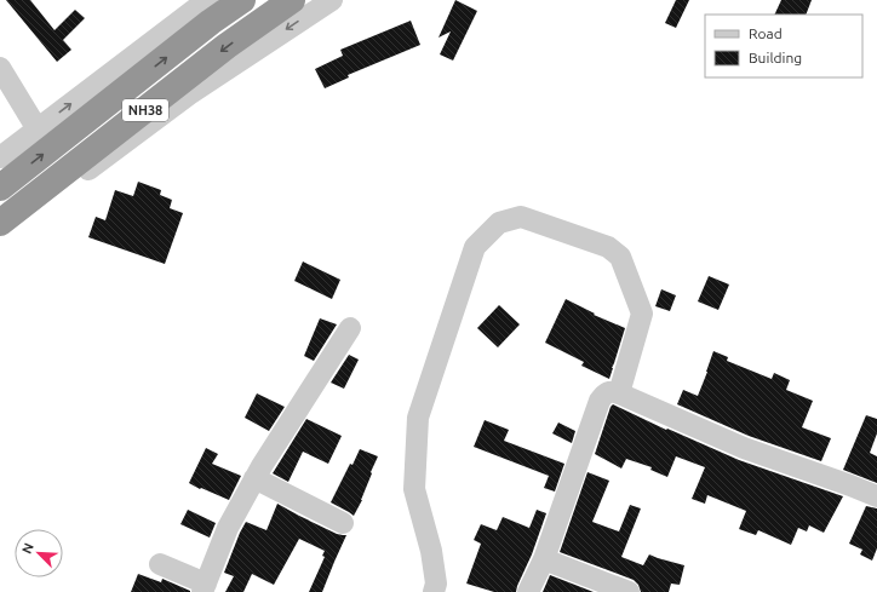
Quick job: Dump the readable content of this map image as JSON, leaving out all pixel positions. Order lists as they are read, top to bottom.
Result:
{
  "streets": {
    "highway": ["NH38"]
  },
  "legend": ["Road", "Building"],
  "north": "top left"
}
